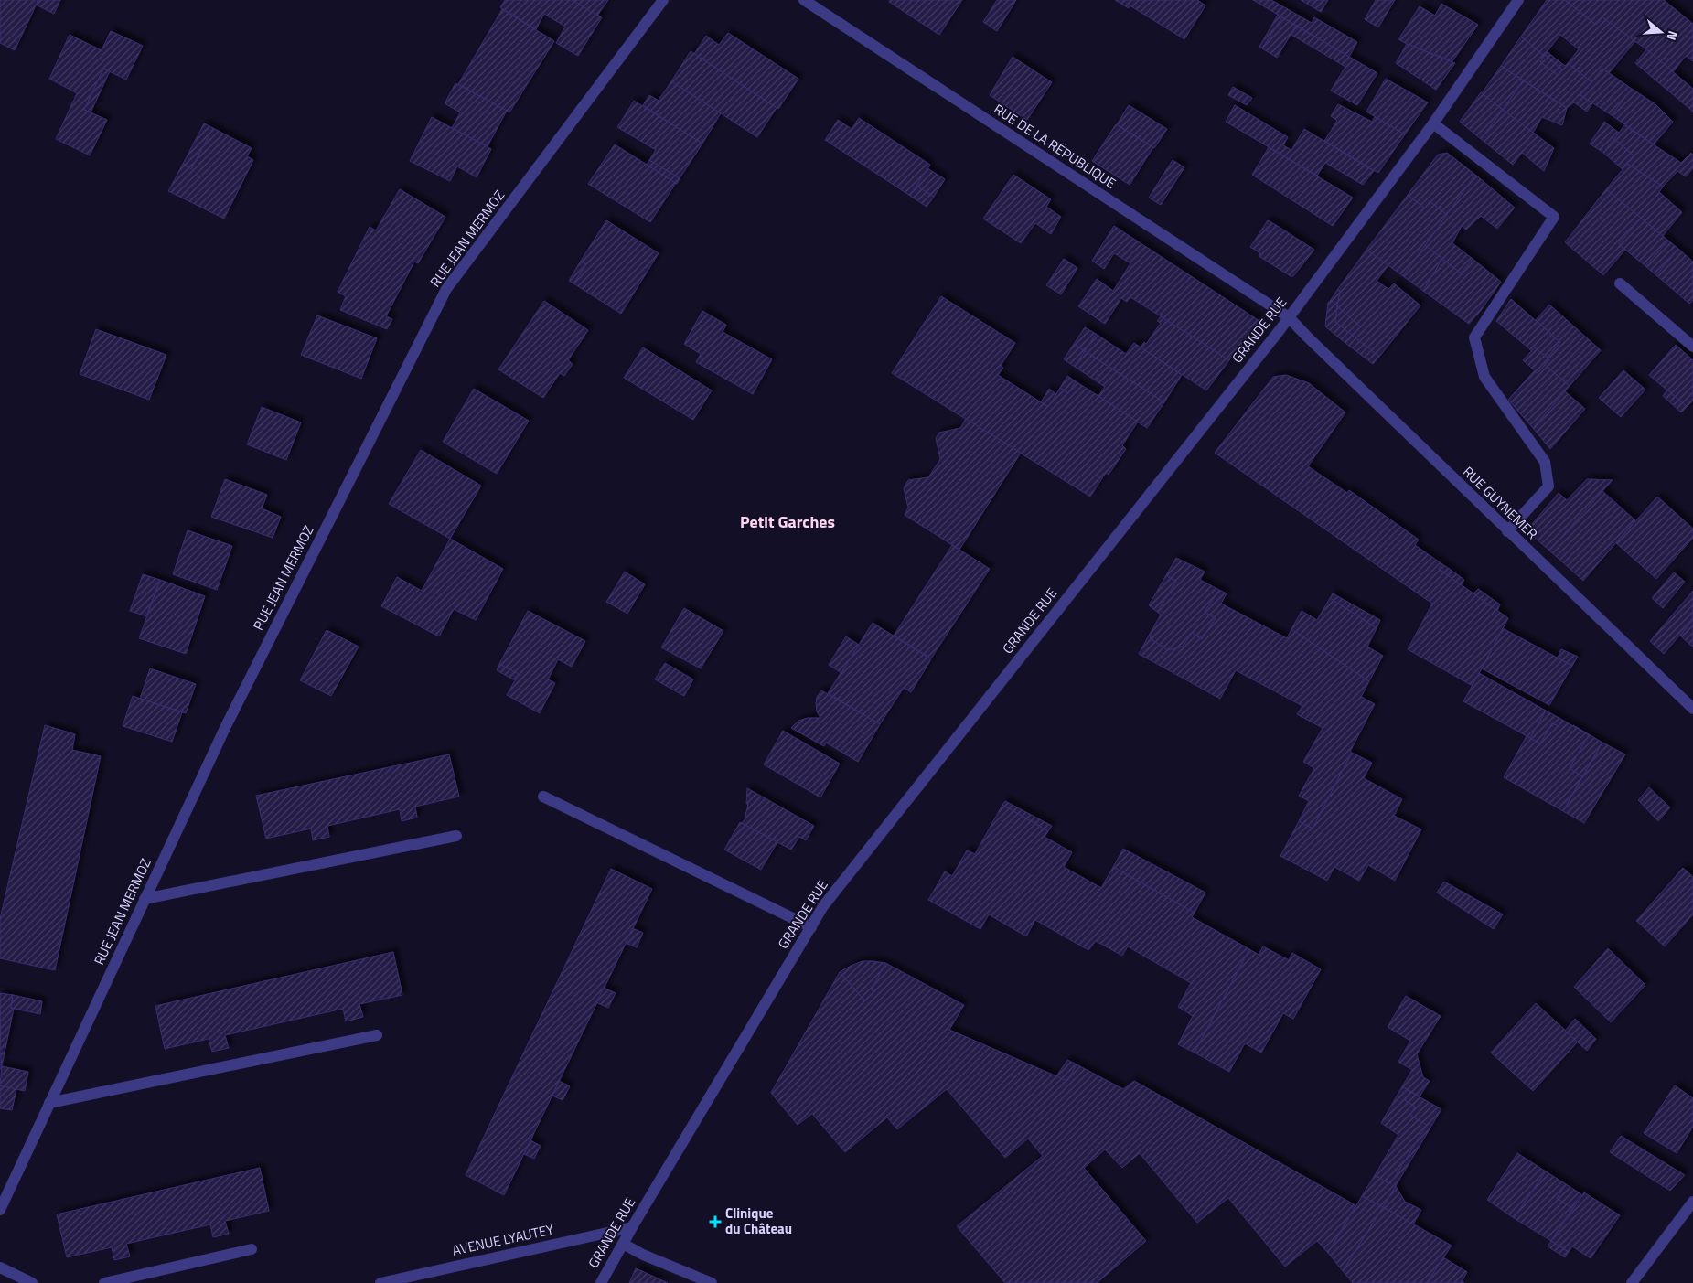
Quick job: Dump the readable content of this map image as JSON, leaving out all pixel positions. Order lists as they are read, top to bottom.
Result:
{
  "streets": {
    "street": [
      "RUE DE LA RÉPUBLIQUE",
      "RUE JEAN MERMOZ",
      "GRANDE RUE",
      "RUE GUYNEMER",
      "AVENUE LYAUTEY"
    ]
  },
  "crossings": [
    ["RUE DE LA RÉPUBLIQUE", "GRANDE RUE"],
    ["RUE DE LA RÉPUBLIQUE", "RUE GUYNEMER"],
    ["GRANDE RUE", "RUE GUYNEMER"],
    ["GRANDE RUE", "AVENUE LYAUTEY"]
  ],
  "districts": ["Petit Garches"],
  "places": {
    "health": ["Clinique du Château"]
  },
  "north": "right"
}
